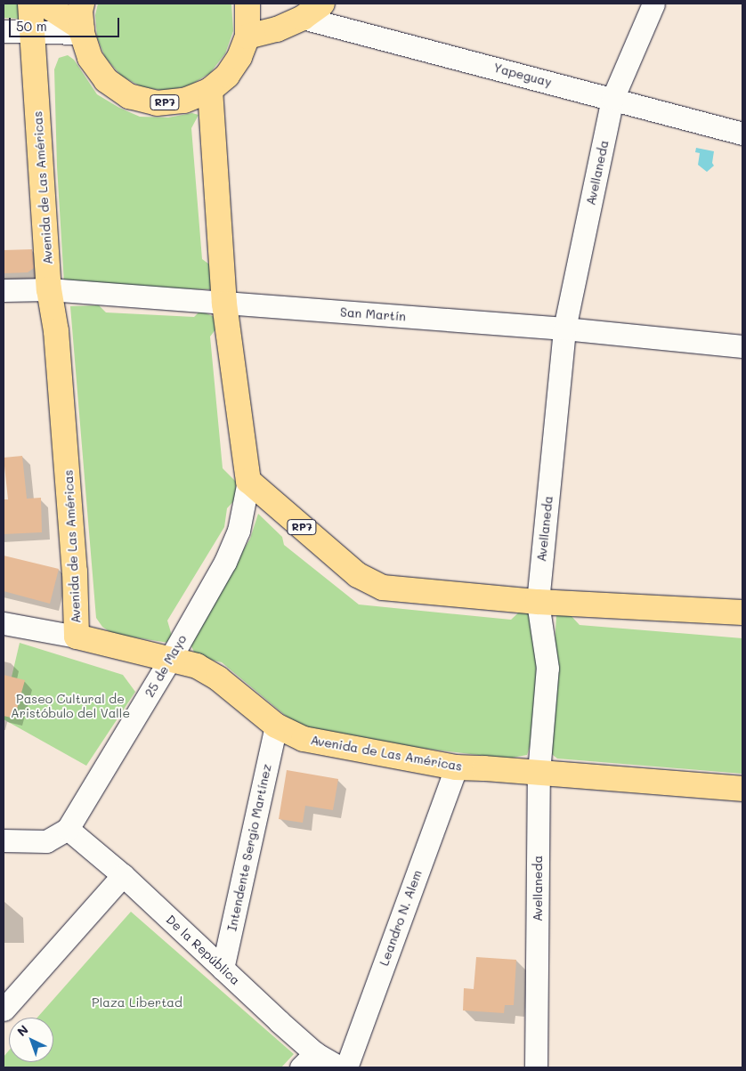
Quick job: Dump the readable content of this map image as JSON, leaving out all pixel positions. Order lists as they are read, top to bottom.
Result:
{
  "streets": {
    "main road": ["RP7", "Avenida de Las Américas"],
    "street": [
      "Yapeguay",
      "Avellaneda",
      "San Martín",
      "25 de Mayo",
      "Intendente Sergio Martínez",
      "Leandro N. Alem",
      "De la República"
    ]
  },
  "crossings": [
    ["Yapeguay", "Avellaneda"],
    ["RP7", "Avellaneda"],
    ["RP7", "25 de Mayo"],
    ["Avellaneda", "Avenida de Las Américas"],
    ["Avellaneda", "San Martín"],
    ["Avenida de Las Américas", "San Martín"],
    ["Avenida de Las Américas", "25 de Mayo"],
    ["Avenida de Las Américas", "Intendente Sergio Martínez"],
    ["Avenida de Las Américas", "Leandro N. Alem"],
    ["25 de Mayo", "De la República"],
    ["Intendente Sergio Martínez", "De la República"]
  ],
  "parks": ["Paseo Cultural de Aristóbulo del Valle", "Plaza Libertad"],
  "scale_bar": "50 m",
  "north": "top left"
}
